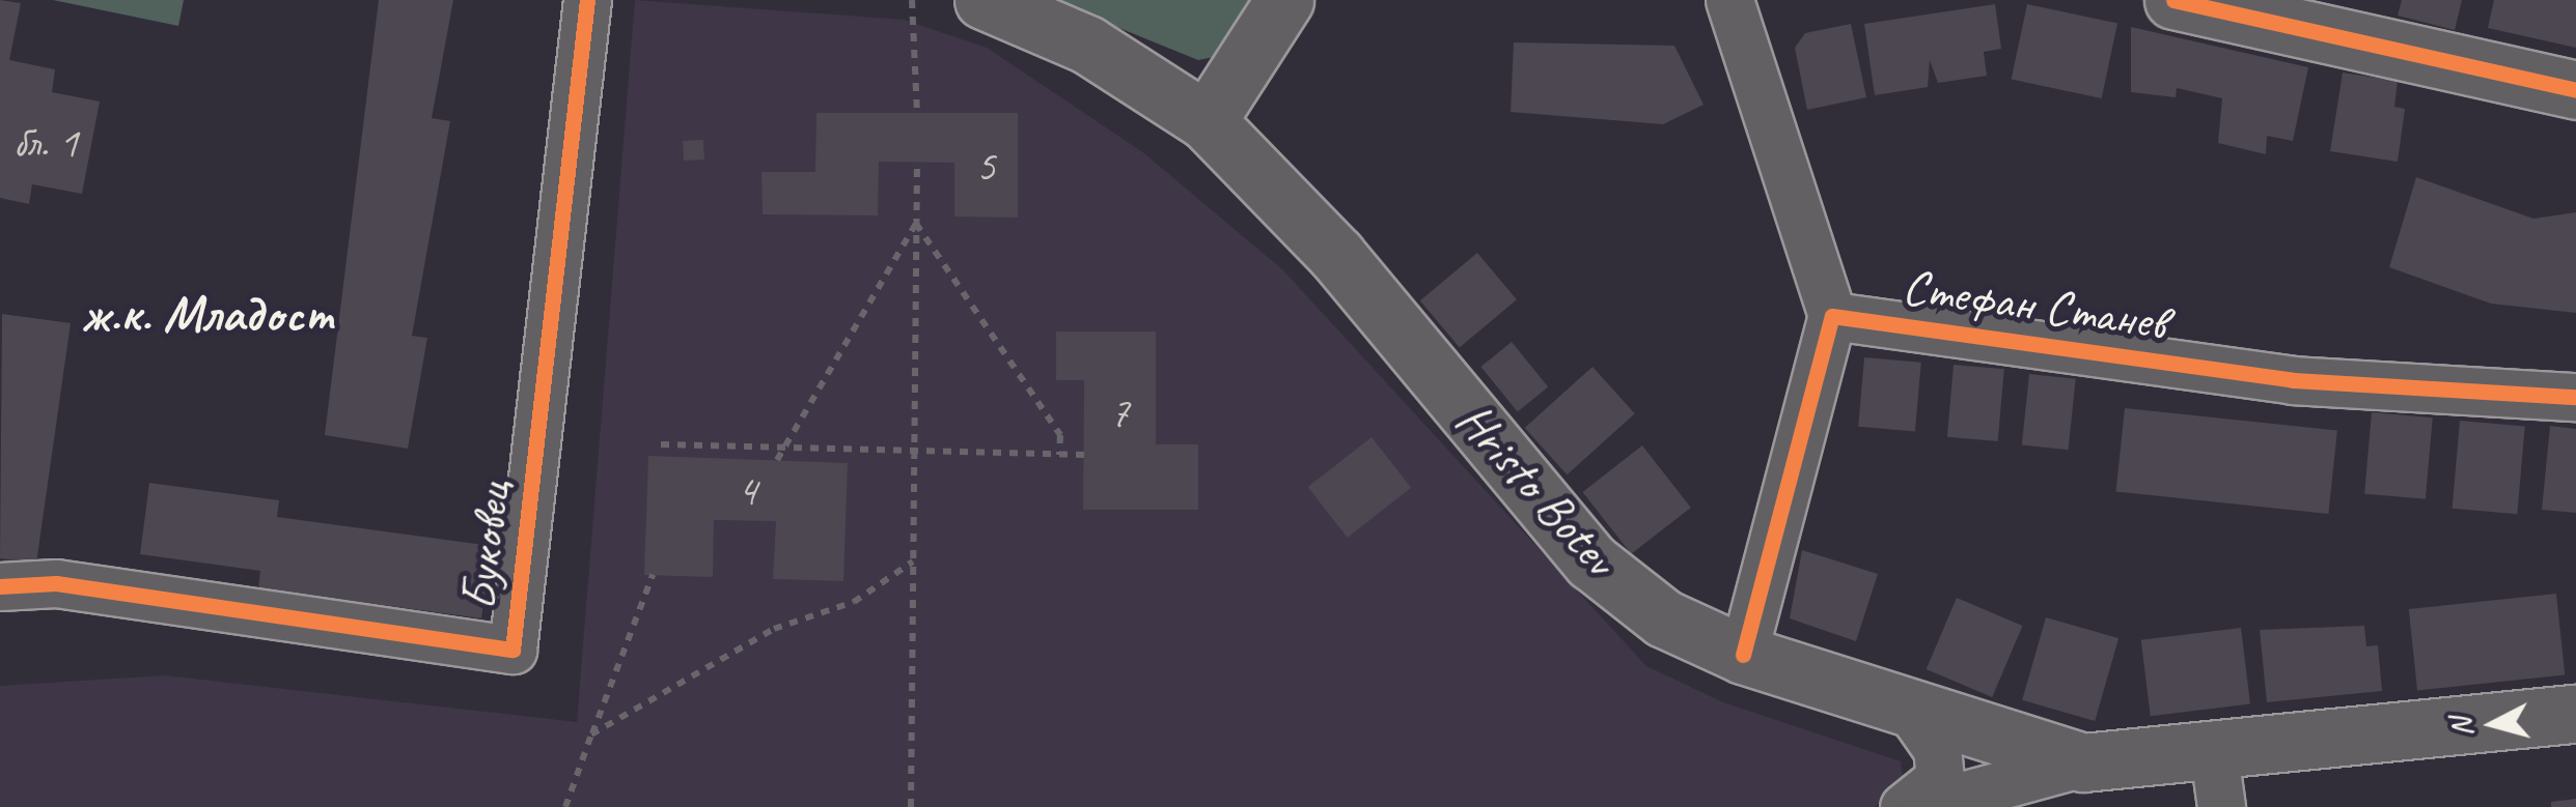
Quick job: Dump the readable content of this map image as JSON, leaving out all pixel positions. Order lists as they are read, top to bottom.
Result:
{
  "streets": {
    "main road": ["Hristo Botev"],
    "street": ["Стефан Станев", "Буковец"]
  },
  "crossings": [
    ["Стефан Станев", "Hristo Botev"]
  ],
  "districts": ["ж.к. Младост"],
  "house_numbers": [
    "бл. 1",
    "5",
    "7",
    "4"
  ],
  "north": "left"
}
